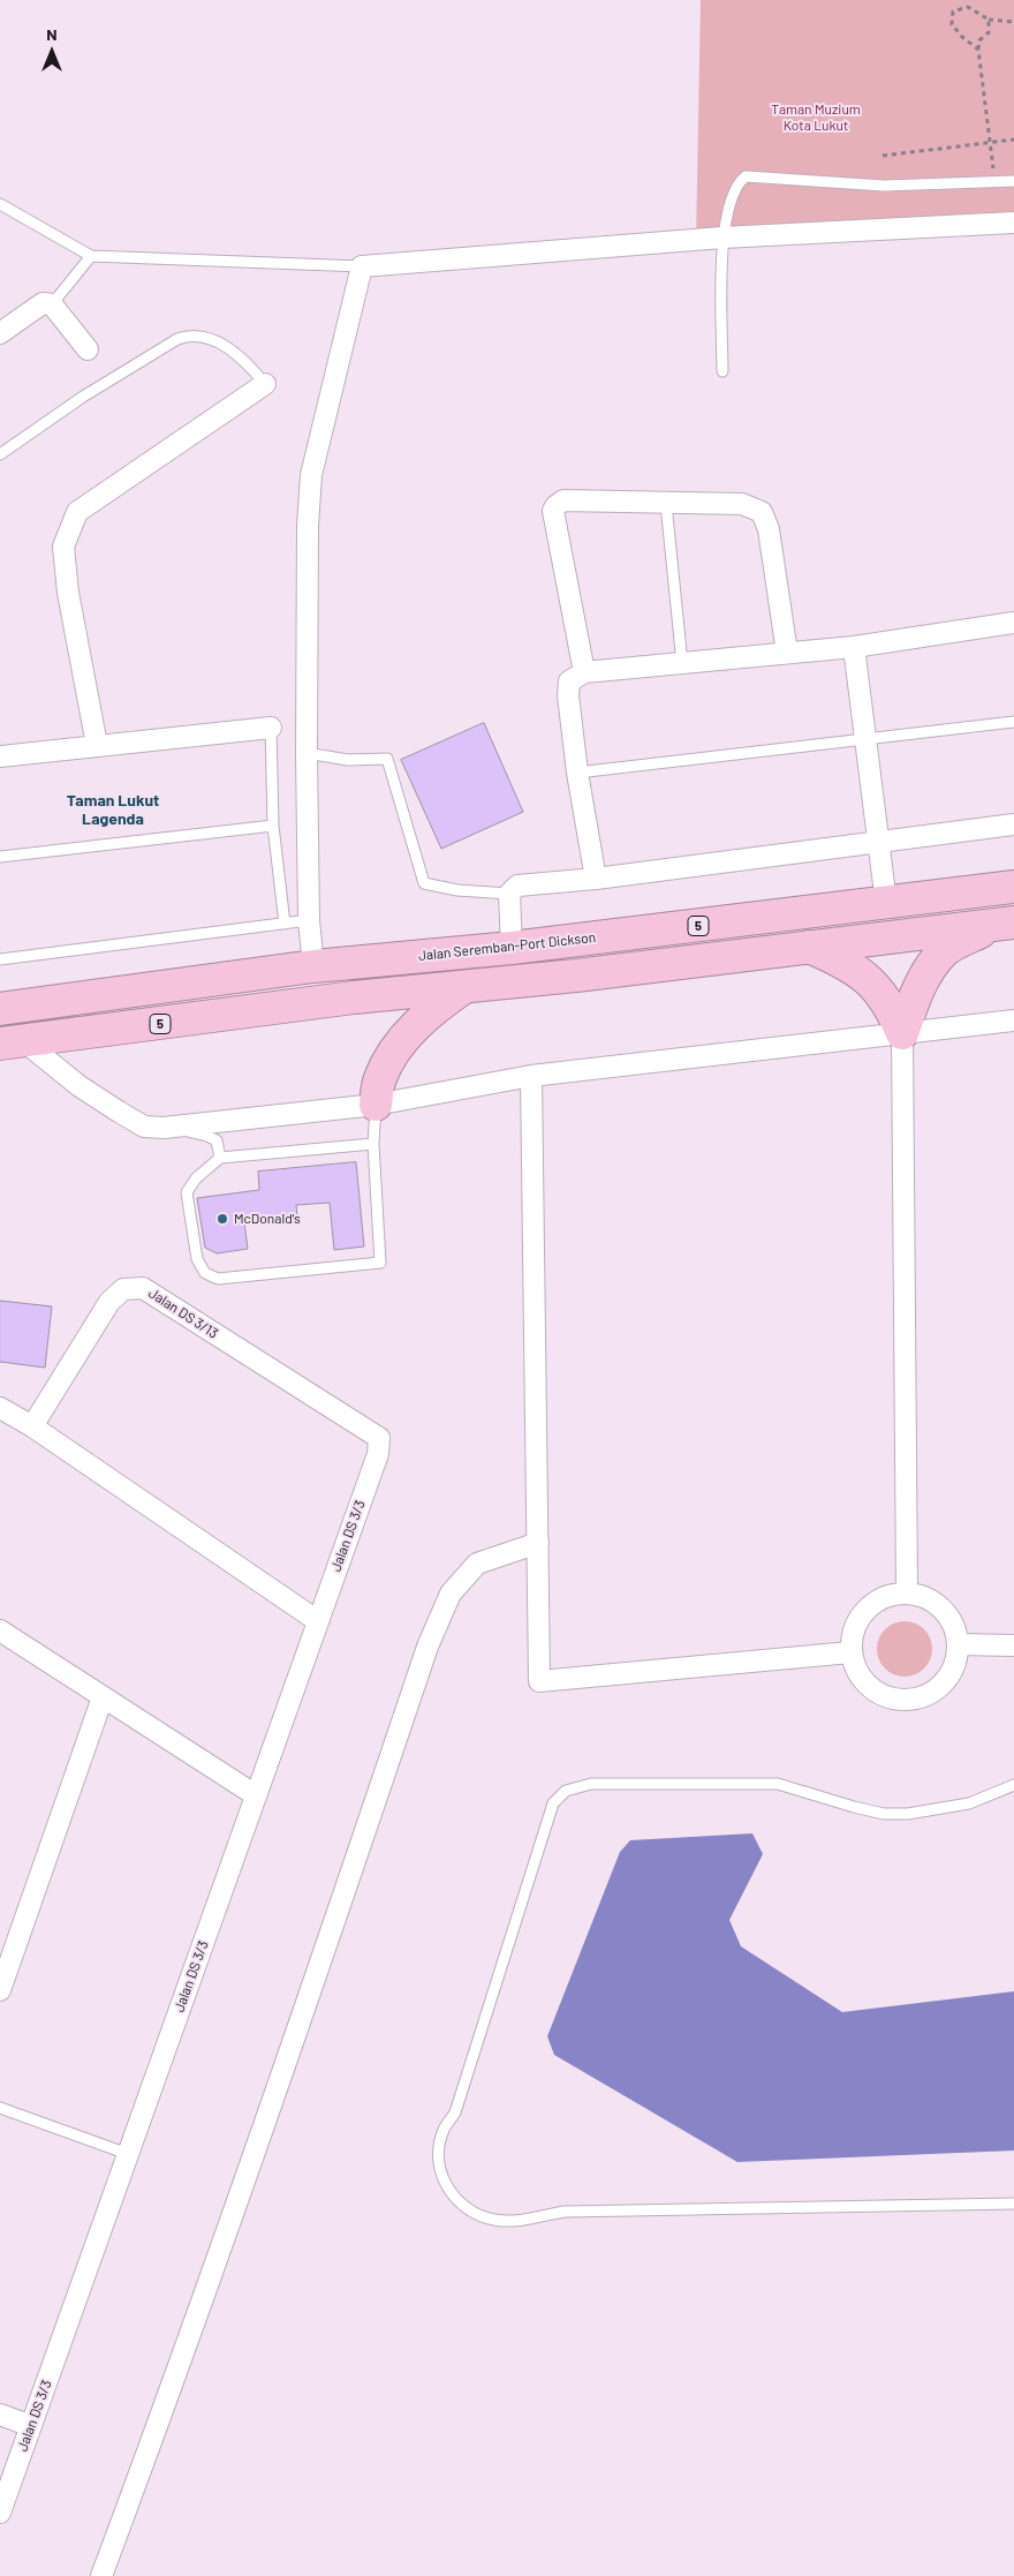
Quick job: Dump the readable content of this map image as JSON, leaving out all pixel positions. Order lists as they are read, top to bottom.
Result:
{
  "streets": {
    "highway": ["5", "Jalan Seremban-Port Dickson"],
    "street": ["Jalan DS 3/13", "Jalan DS 3/3"]
  },
  "crossings": [
    ["Jalan DS 3/13", "Jalan DS 3/3"]
  ],
  "districts": ["Taman Lukut Lagenda"],
  "parks": ["Taman Muzium Kota Lukut"],
  "places": ["McDonald's"],
  "north": "top"
}
